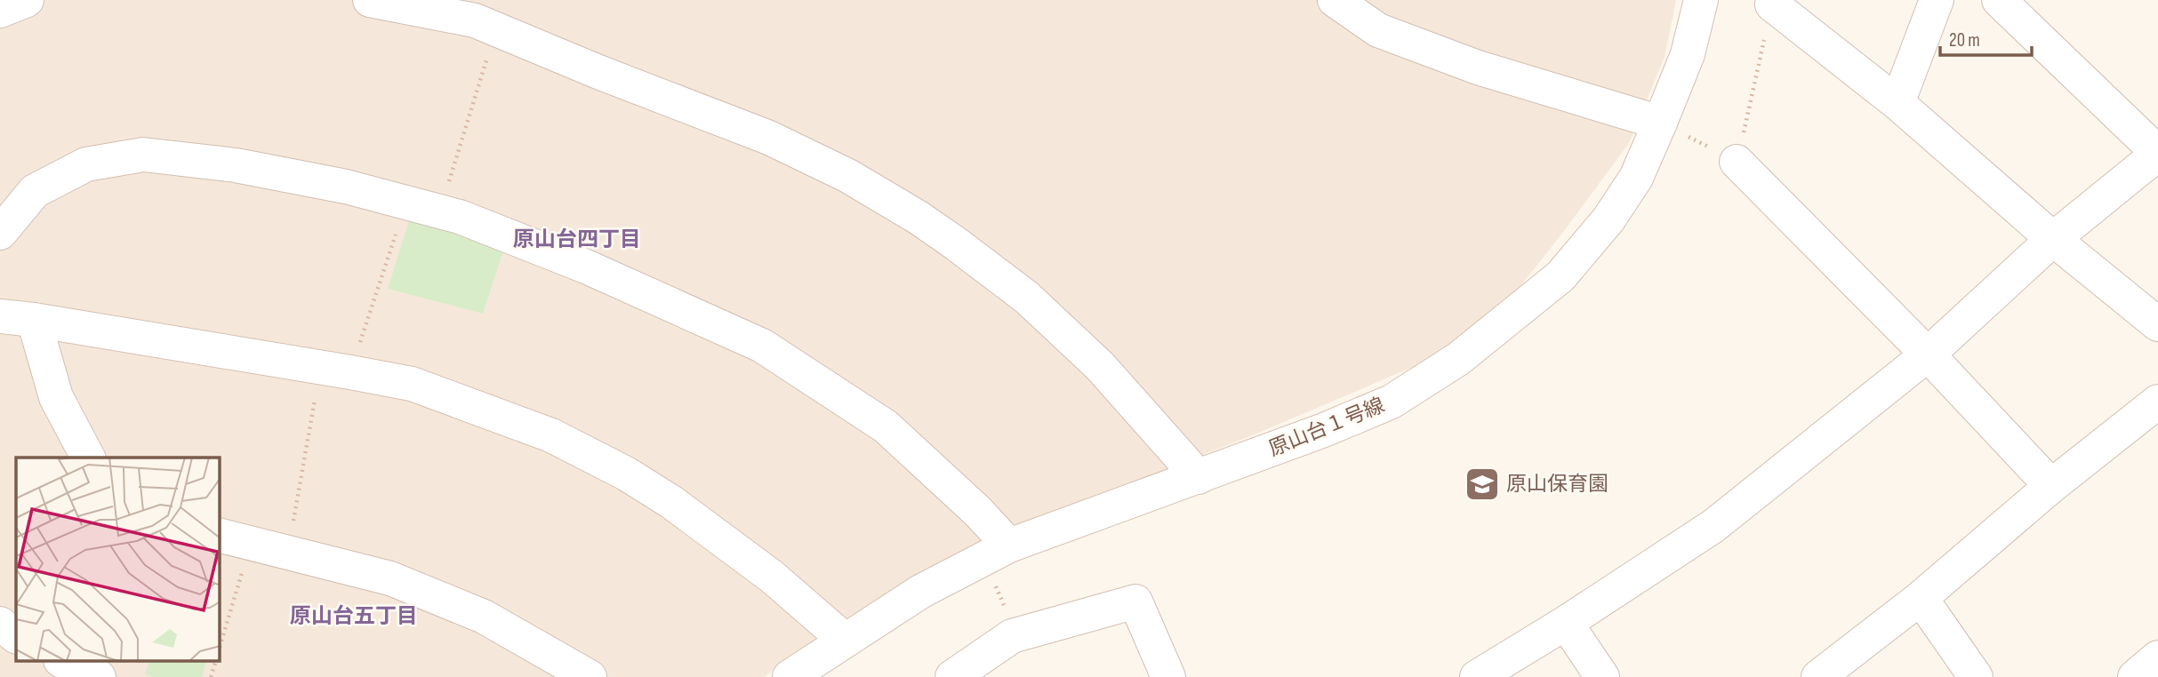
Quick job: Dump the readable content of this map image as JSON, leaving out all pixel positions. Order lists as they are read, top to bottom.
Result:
{
  "streets": {
    "street": ["原山台１号線"]
  },
  "districts": ["原山台四丁目", "原山台五丁目"],
  "places": {
    "school or university": ["原山保育園"]
  },
  "scale_bar": "20 m"
}
